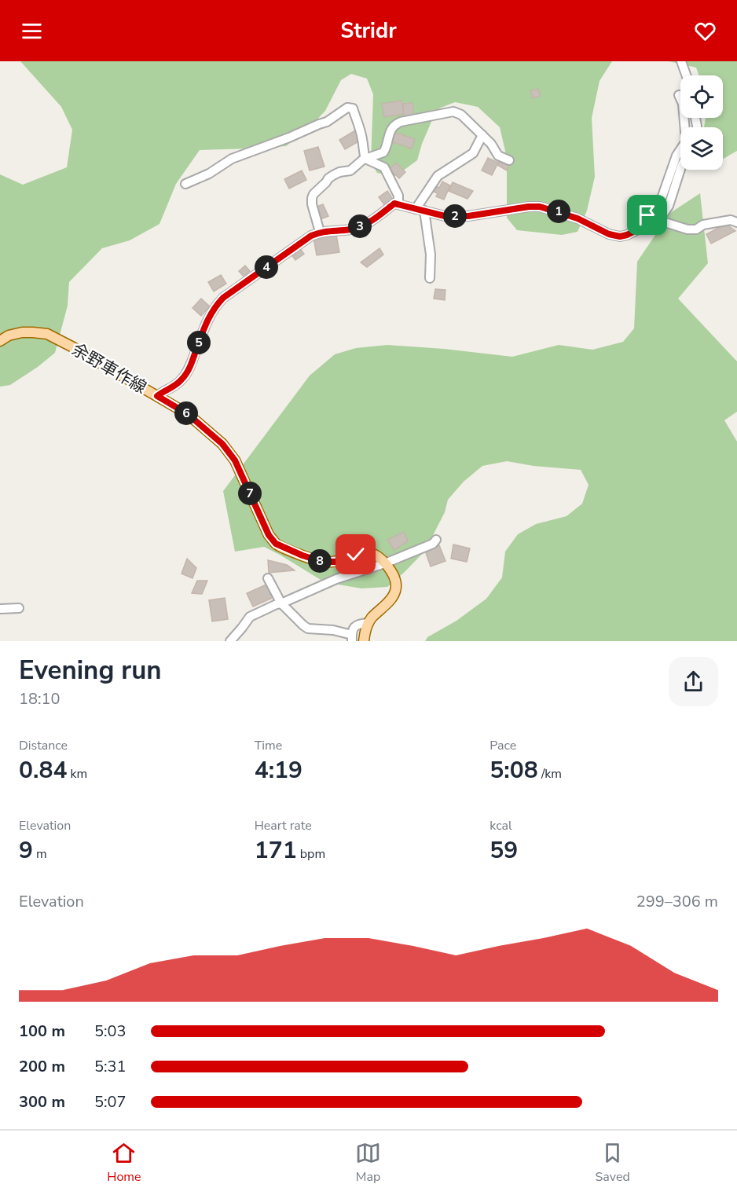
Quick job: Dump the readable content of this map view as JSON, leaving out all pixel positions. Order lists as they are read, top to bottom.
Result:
{
  "streets": {
    "main road": ["余野車作線"]
  },
  "page": {
    "header": "Stridr",
    "pins": [
      "1",
      "2",
      "3",
      "4",
      "5",
      "6",
      "7",
      "8"
    ],
    "heading": ["Evening run", "18:10"],
    "stats": [
      ["Distance", "0.84 km"],
      ["Time", "4:19"],
      ["Pace", "5:08 /km"],
      ["Elevation", "9 m"],
      ["Heart rate", "171 bpm"],
      ["kcal", "59"]
    ],
    "chart": ["Elevation", "299–306 m"],
    "list": [
      {
        "name": "100 m",
        "note": "5:03"
      },
      {
        "name": "200 m",
        "note": "5:31"
      },
      {
        "name": "300 m",
        "note": "5:07"
      }
    ],
    "tabs": ["Home", "Map", "Saved"]
  }
}
